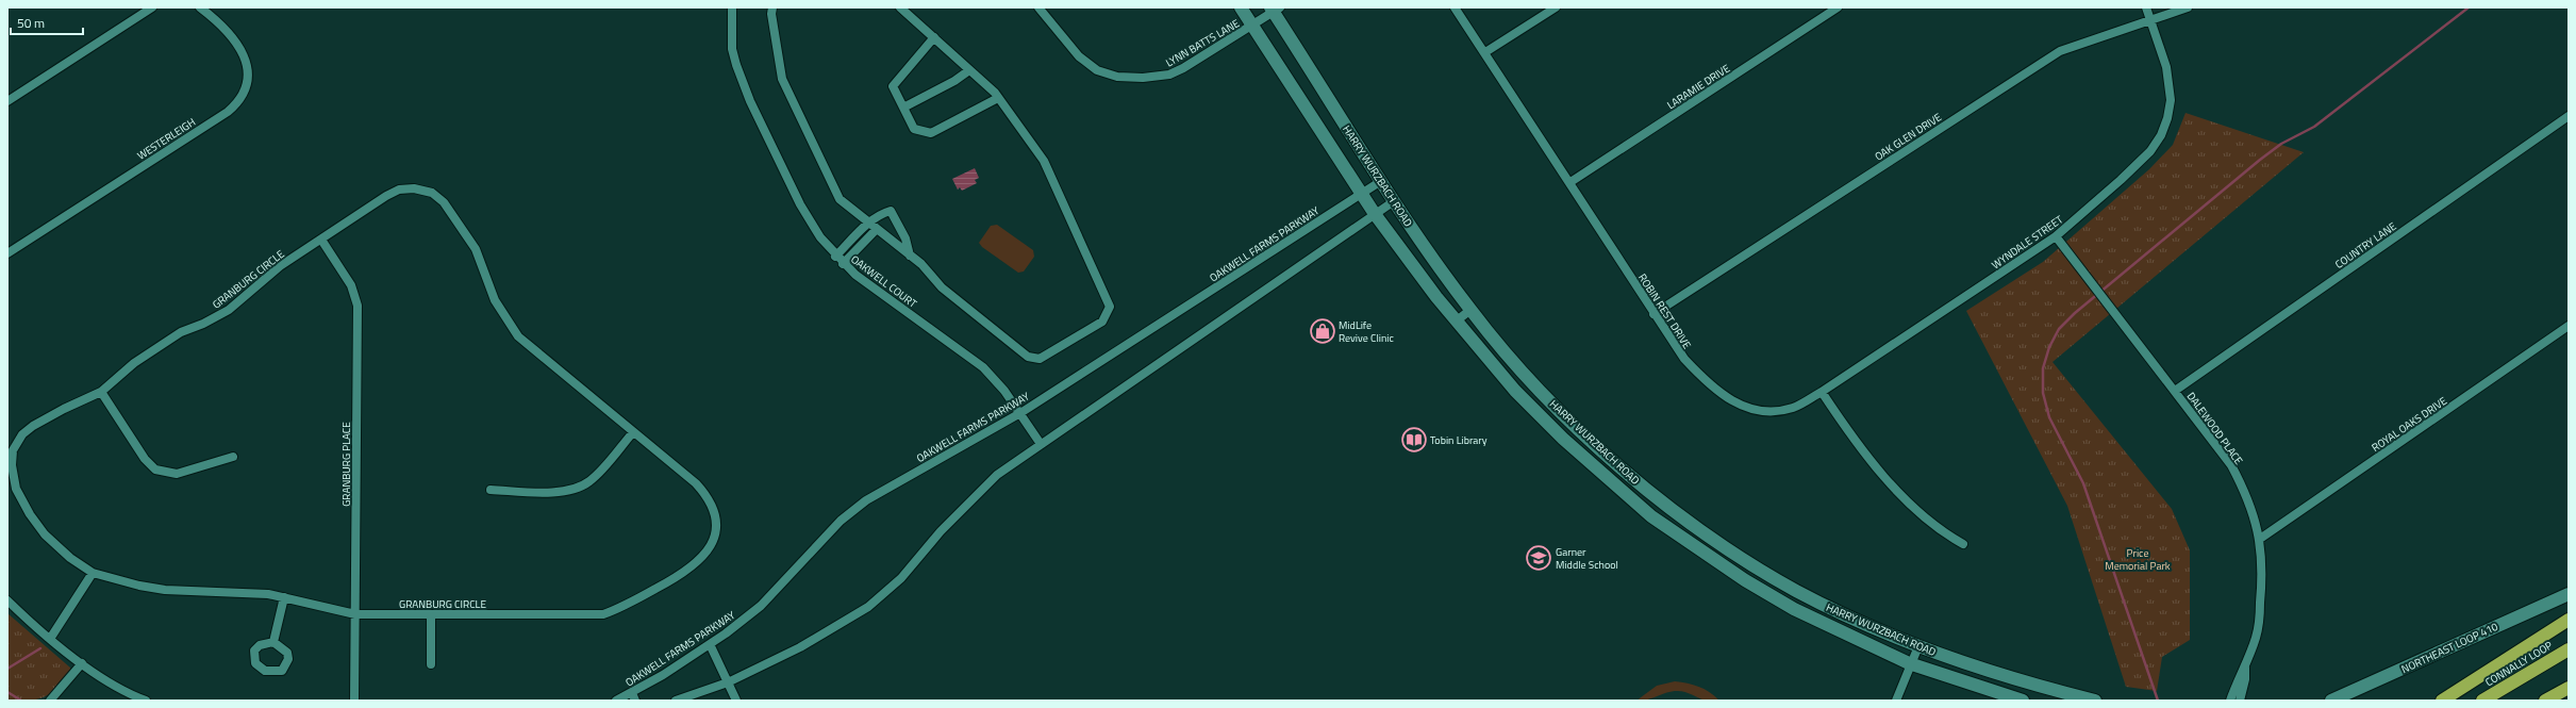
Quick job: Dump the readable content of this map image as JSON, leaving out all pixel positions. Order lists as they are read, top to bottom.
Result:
{
  "streets": {
    "highway": ["CONNALLY LOOP"],
    "main road": ["HARRY WURZBACH ROAD", "NORTHEAST LOOP 410"],
    "street": [
      "LYNN BATTS LANE",
      "LARAMIE DRIVE",
      "OAK GLEN DRIVE",
      "WESTERLEIGH",
      "WYNDALE STREET",
      "OAKWELL FARMS PARKWAY",
      "COUNTRY LANE",
      "GRANBURG CIRCLE",
      "OAKWELL COURT",
      "ROBIN REST DRIVE",
      "ROYAL OAKS DRIVE",
      "DALEWOOD PLACE",
      "GRANBURG PLACE"
    ]
  },
  "crossings": [
    ["LYNN BATTS LANE", "HARRY WURZBACH ROAD"],
    ["LARAMIE DRIVE", "ROBIN REST DRIVE"],
    ["OAK GLEN DRIVE", "WYNDALE STREET"],
    ["OAK GLEN DRIVE", "ROBIN REST DRIVE"],
    ["HARRY WURZBACH ROAD", "OAKWELL FARMS PARKWAY"],
    ["WYNDALE STREET", "ROBIN REST DRIVE"],
    ["WYNDALE STREET", "DALEWOOD PLACE"],
    ["OAKWELL FARMS PARKWAY", "OAKWELL COURT"],
    ["COUNTRY LANE", "DALEWOOD PLACE"],
    ["GRANBURG CIRCLE", "GRANBURG PLACE"],
    ["ROYAL OAKS DRIVE", "DALEWOOD PLACE"]
  ],
  "parks": ["Price Memorial Park"],
  "places": {
    "shop": ["MidLife Revive Clinic"],
    "library": ["Tobin Library"],
    "school or university": ["Garner Middle School"]
  },
  "scale_bar": "50 m"
}
